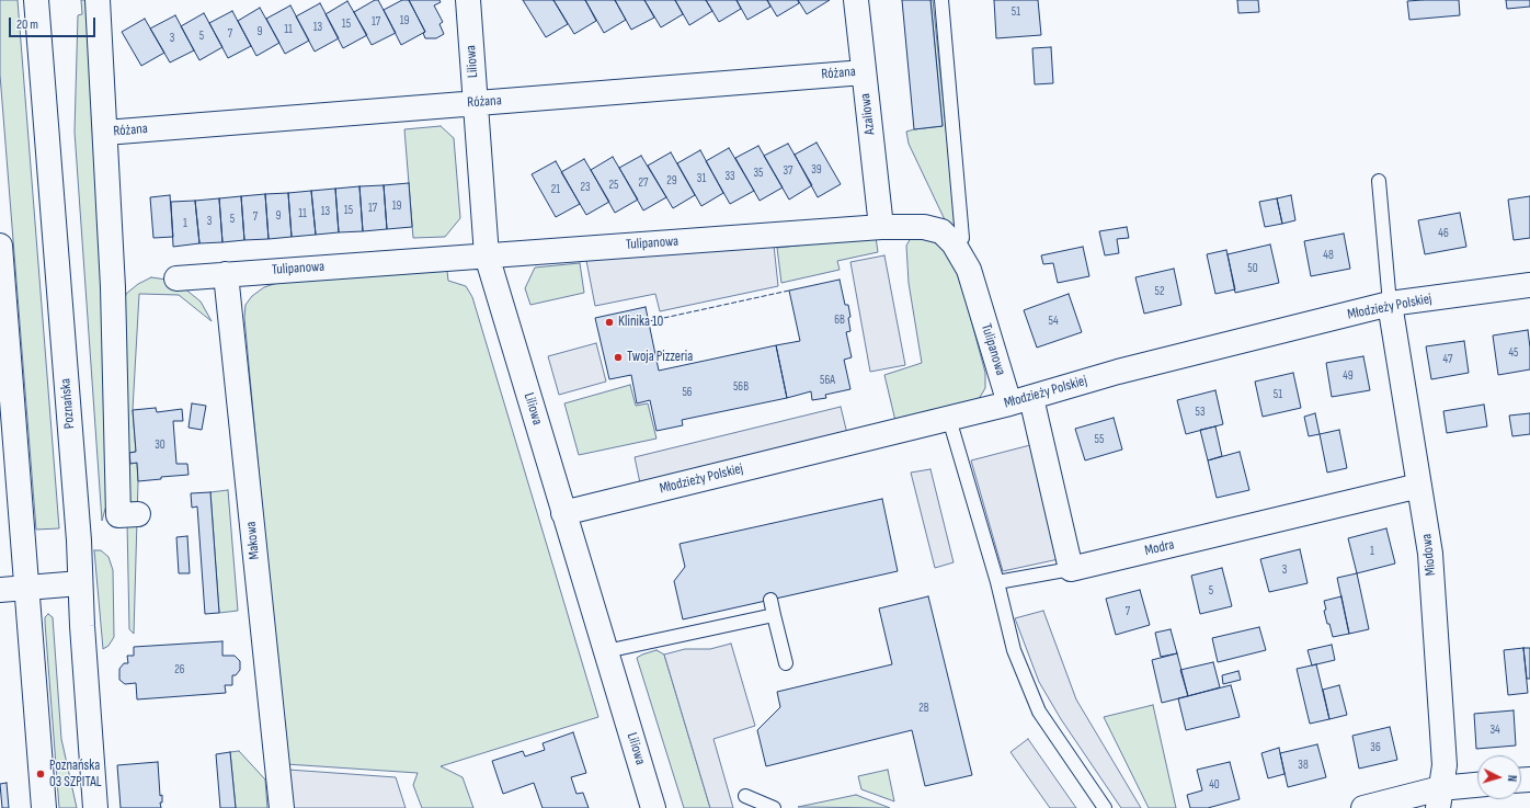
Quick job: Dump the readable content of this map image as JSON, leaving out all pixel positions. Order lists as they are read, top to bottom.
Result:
{
  "streets": {
    "street": [
      "Liliowa",
      "Różana",
      "Azaliowa",
      "Tulipanowa",
      "Młodzieży Polskiej",
      "Poznańska",
      "Makowa",
      "Modra",
      "Miodowa"
    ]
  },
  "crossings": [
    ["Liliowa", "Różana"],
    ["Liliowa", "Tulipanowa"],
    ["Liliowa", "Młodzieży Polskiej"],
    ["Różana", "Azaliowa"],
    ["Azaliowa", "Tulipanowa"],
    ["Tulipanowa", "Młodzieży Polskiej"],
    ["Tulipanowa", "Makowa"],
    ["Młodzieży Polskiej", "Miodowa"],
    ["Modra", "Miodowa"]
  ],
  "places": ["Klinika 10", "Twoja Pizzeria", "Poznańska 03 SZPITAL"],
  "house_numbers": [
    "51",
    "19",
    "17",
    "15",
    "13",
    "11",
    "9",
    "7",
    "5",
    "3",
    "39",
    "37",
    "35",
    "33",
    "31",
    "29",
    "27",
    "25",
    "23",
    "21",
    "19",
    "17",
    "15",
    "13",
    "11",
    "9",
    "7",
    "5",
    "3",
    "1",
    "46",
    "48",
    "50",
    "52",
    "6B",
    "54",
    "45",
    "47",
    "49",
    "56A",
    "56B",
    "56",
    "51",
    "53",
    "55",
    "30",
    "1",
    "3",
    "5",
    "7",
    "26",
    "2B",
    "34",
    "36",
    "38",
    "40"
  ],
  "scale_bar": "20 m",
  "north": "right"
}
